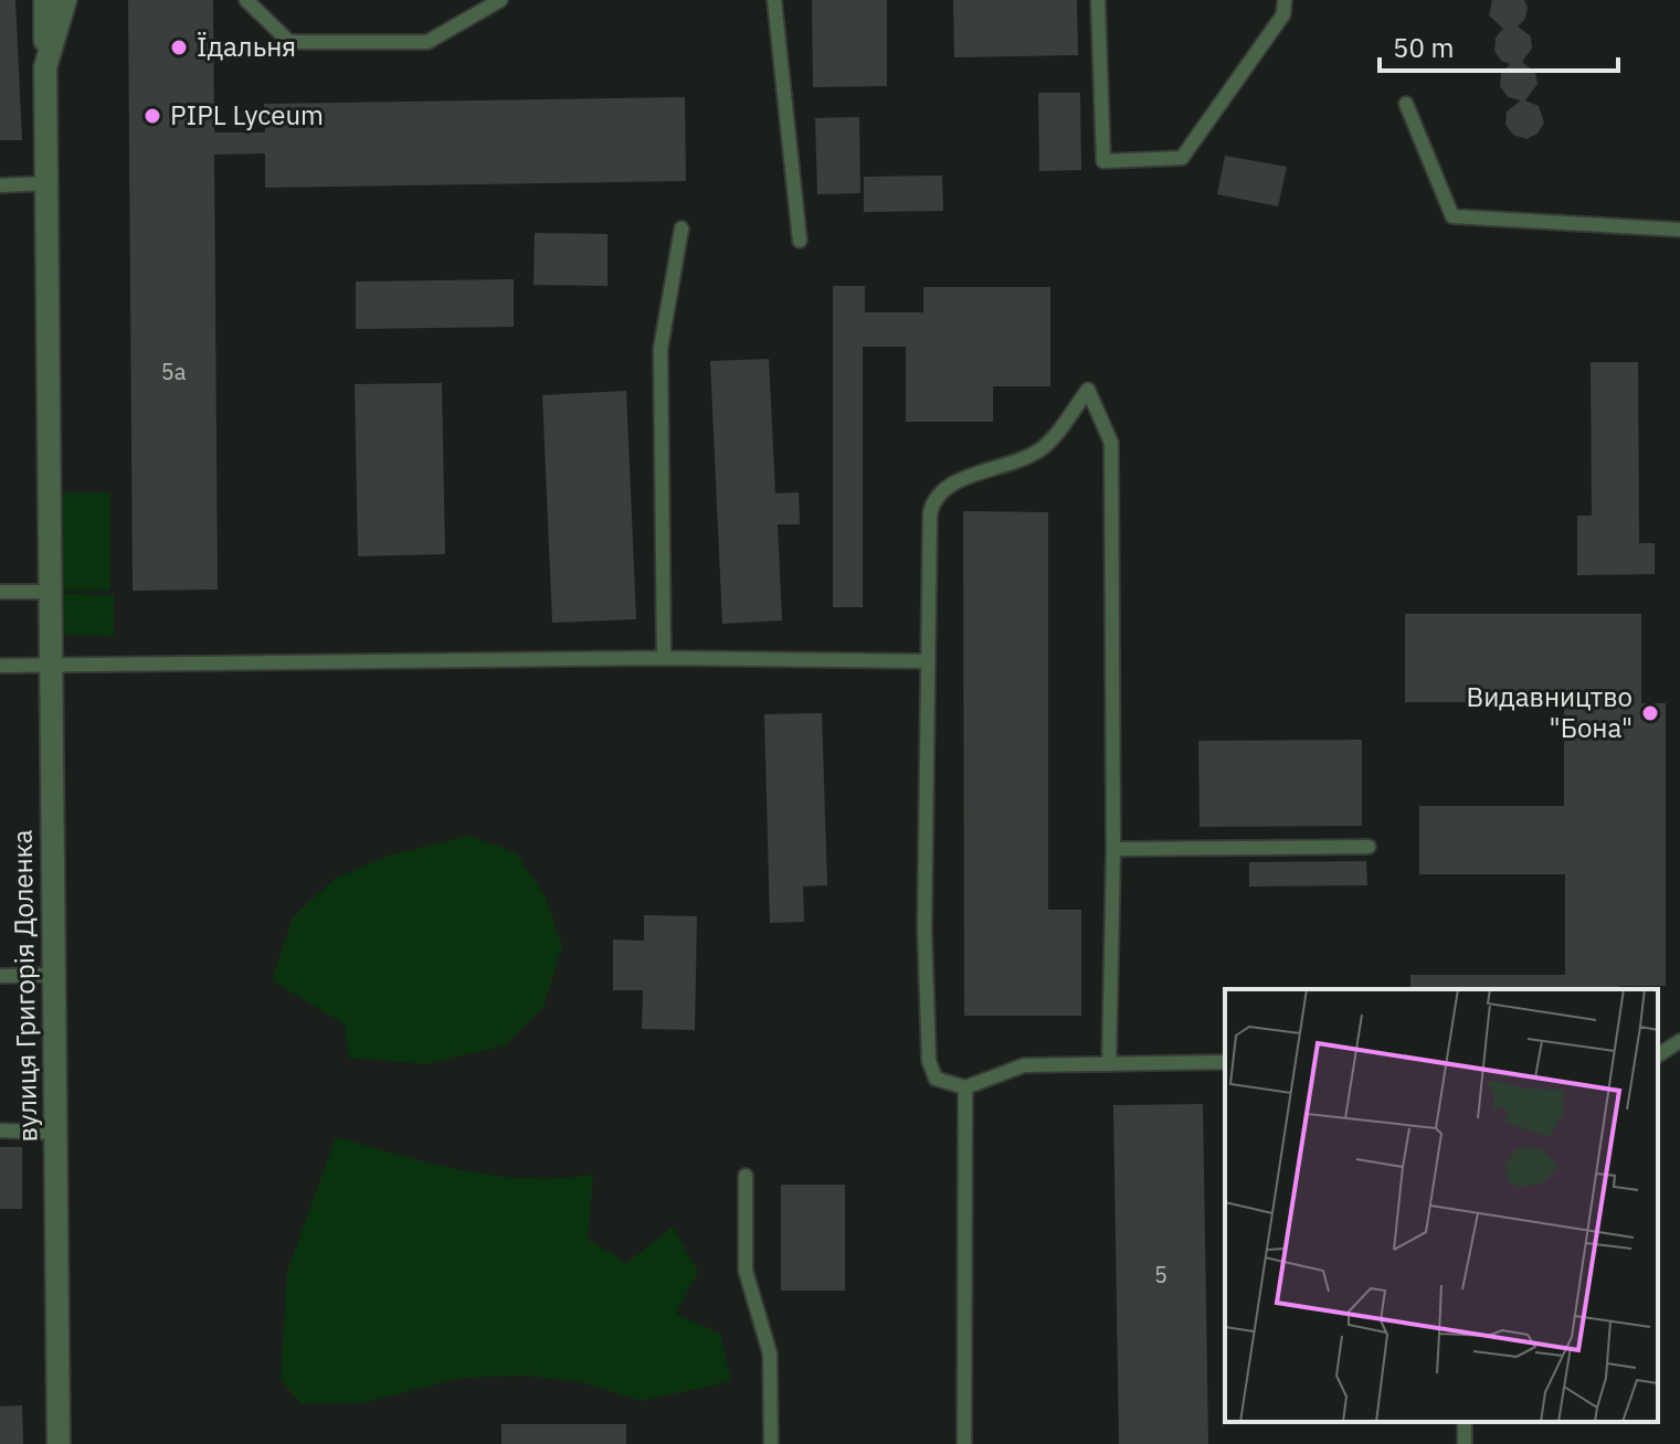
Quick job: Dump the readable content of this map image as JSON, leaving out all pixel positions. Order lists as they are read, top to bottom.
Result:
{
  "streets": {
    "street": ["вулиця Григорія Доленка"]
  },
  "places": ["Їдальня", "PIPL Lyceum", "Видавництво \"Бона\""],
  "house_numbers": ["5а", "5"],
  "scale_bar": "50 m"
}
